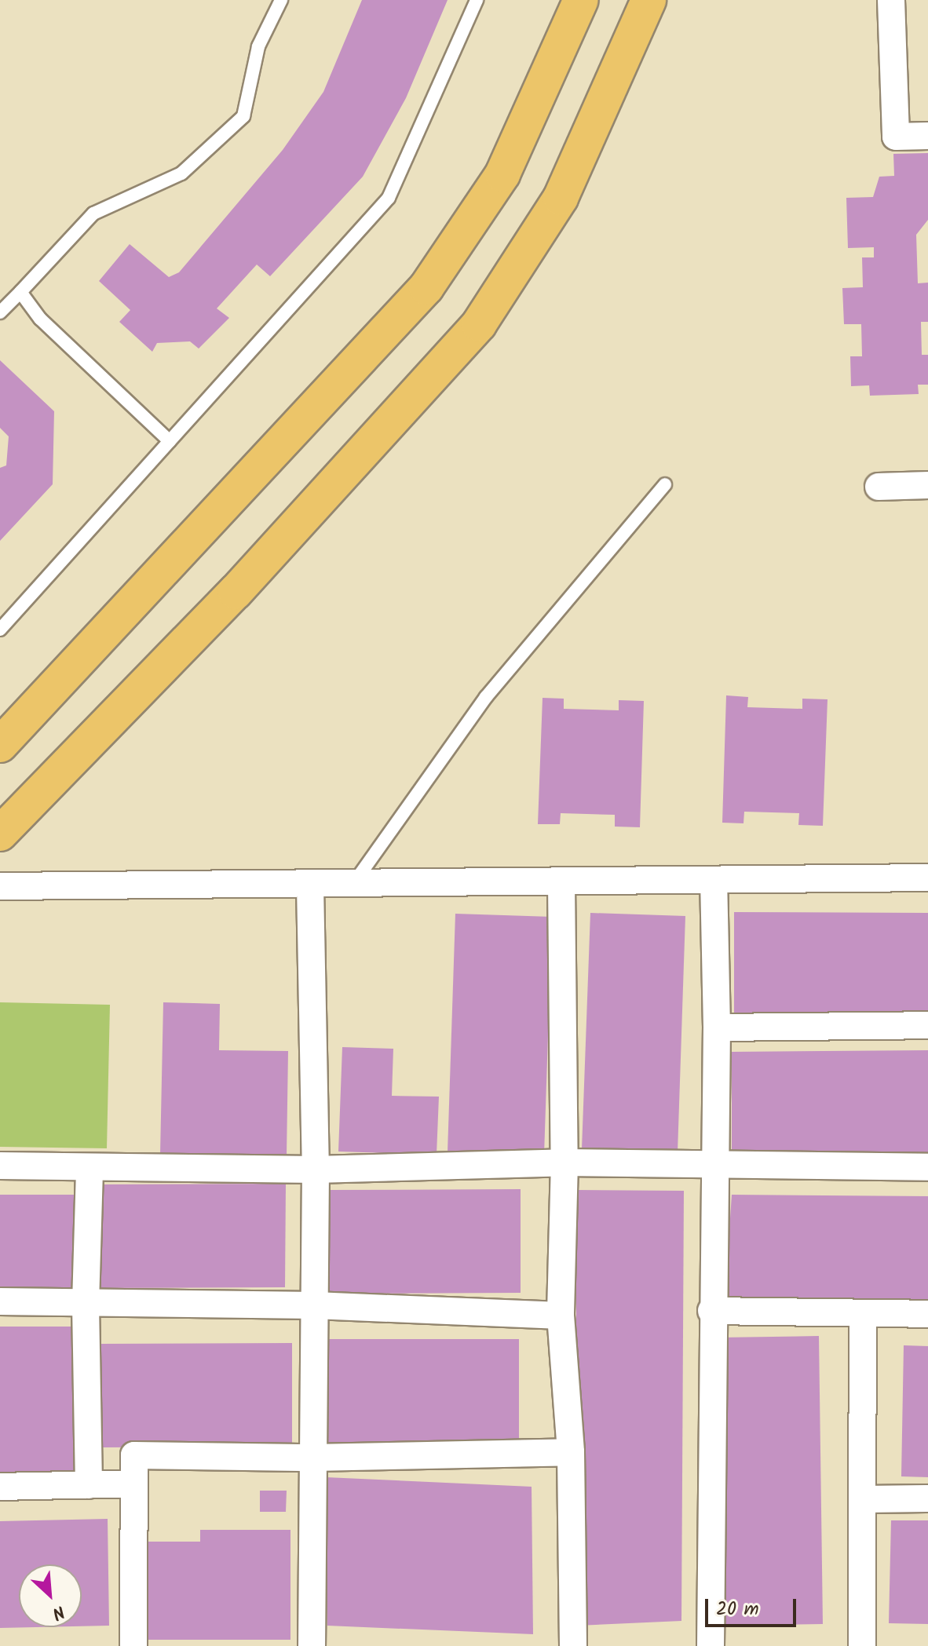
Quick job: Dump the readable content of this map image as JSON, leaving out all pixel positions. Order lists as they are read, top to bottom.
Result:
{
  "scale_bar": "20 m",
  "north": "bottom right"
}
